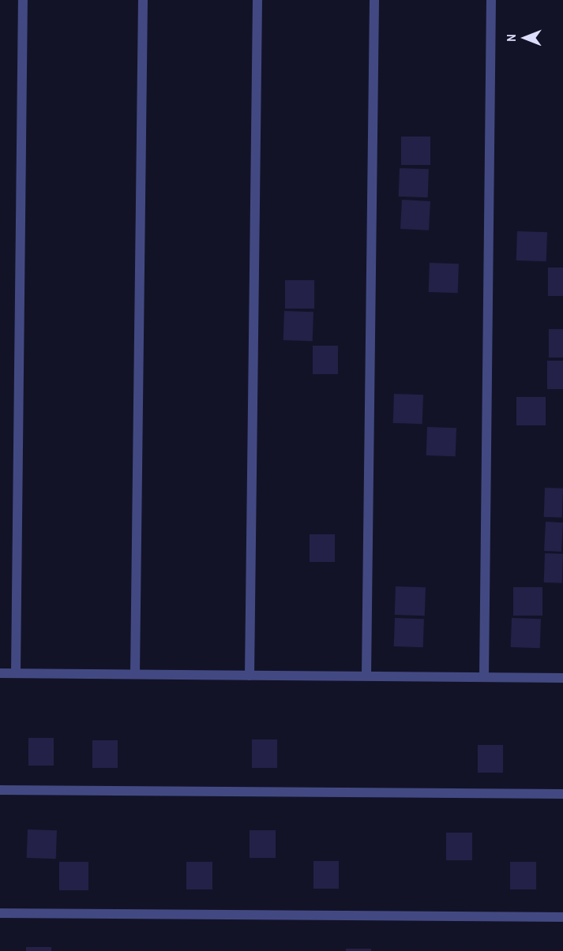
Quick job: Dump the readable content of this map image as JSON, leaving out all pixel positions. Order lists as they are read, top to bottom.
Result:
{
  "north": "left"
}
